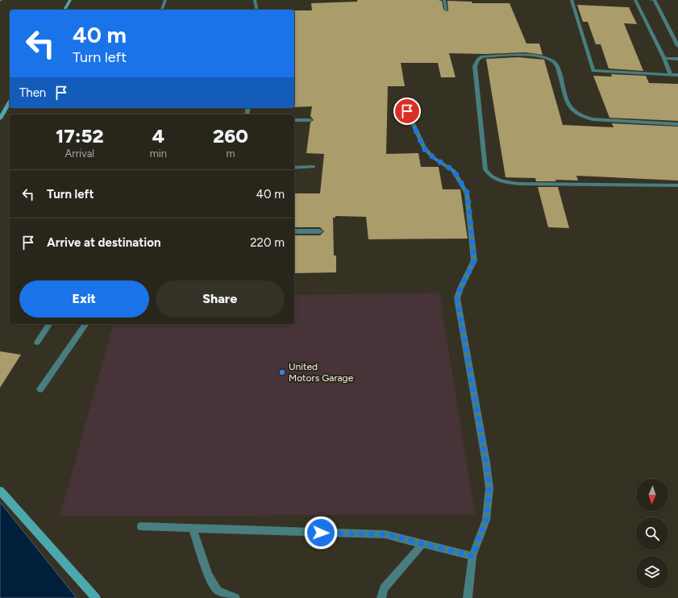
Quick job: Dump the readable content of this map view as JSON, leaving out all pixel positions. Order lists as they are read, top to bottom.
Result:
{
  "places": ["United Motors Garage"],
  "north": "bottom",
  "page": {
    "turn": ["40 m", "Turn left"],
    "then": "Then",
    "eta": [
      "17:52",
      "Arrival",
      "4",
      "min",
      "260",
      "m"
    ],
    "list": [
      {
        "name": "Turn left",
        "value": "40 m"
      },
      {
        "name": "Arrive at destination",
        "value": "220 m"
      }
    ],
    "buttons": ["Exit", "Share"]
  }
}
